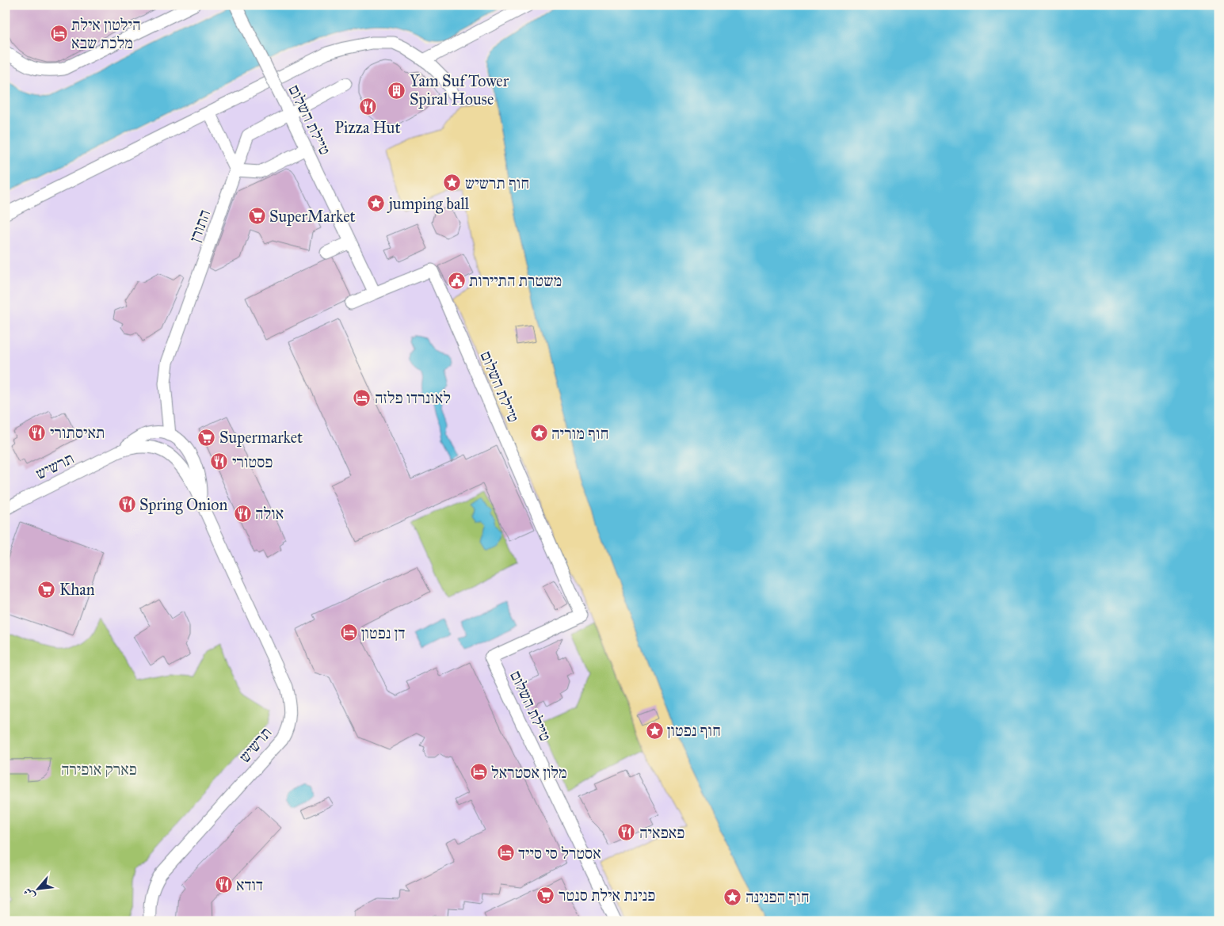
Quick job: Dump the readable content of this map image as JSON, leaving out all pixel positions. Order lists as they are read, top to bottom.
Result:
{
  "streets": {
    "street": ["טיילת השלום", "התורן", "תרשיש"]
  },
  "crossings": [
    ["טיילת השלום", "התורן"],
    ["התורן", "תרשיש"]
  ],
  "parks": ["פארק אופירה"],
  "places": {
    "hotel": [
      "הילטון אילת מלכת שבא",
      "לאונרדו פלזה",
      "דן נפטון",
      "מלון אסטראל",
      "אסטרל סי סייד"
    ],
    "building": ["Yam Suf Tower Spiral House"],
    "restaurant": [
      "Pizza Hut",
      "תאיסתורי",
      "פסטורי",
      "Spring Onion",
      "אולה",
      "פאפאיה",
      "דודא"
    ],
    "place": [
      "חוף תרשיש",
      "jumping ball",
      "חוף מוריה",
      "חוף נפטון",
      "חוף הפנינה"
    ],
    "supermarket": [
      "SuperMarket",
      "Supermarket",
      "Khan",
      "פנינת אילת סנטר"
    ],
    "public building": ["משטרת התיירות"]
  },
  "north": "bottom left"
}
